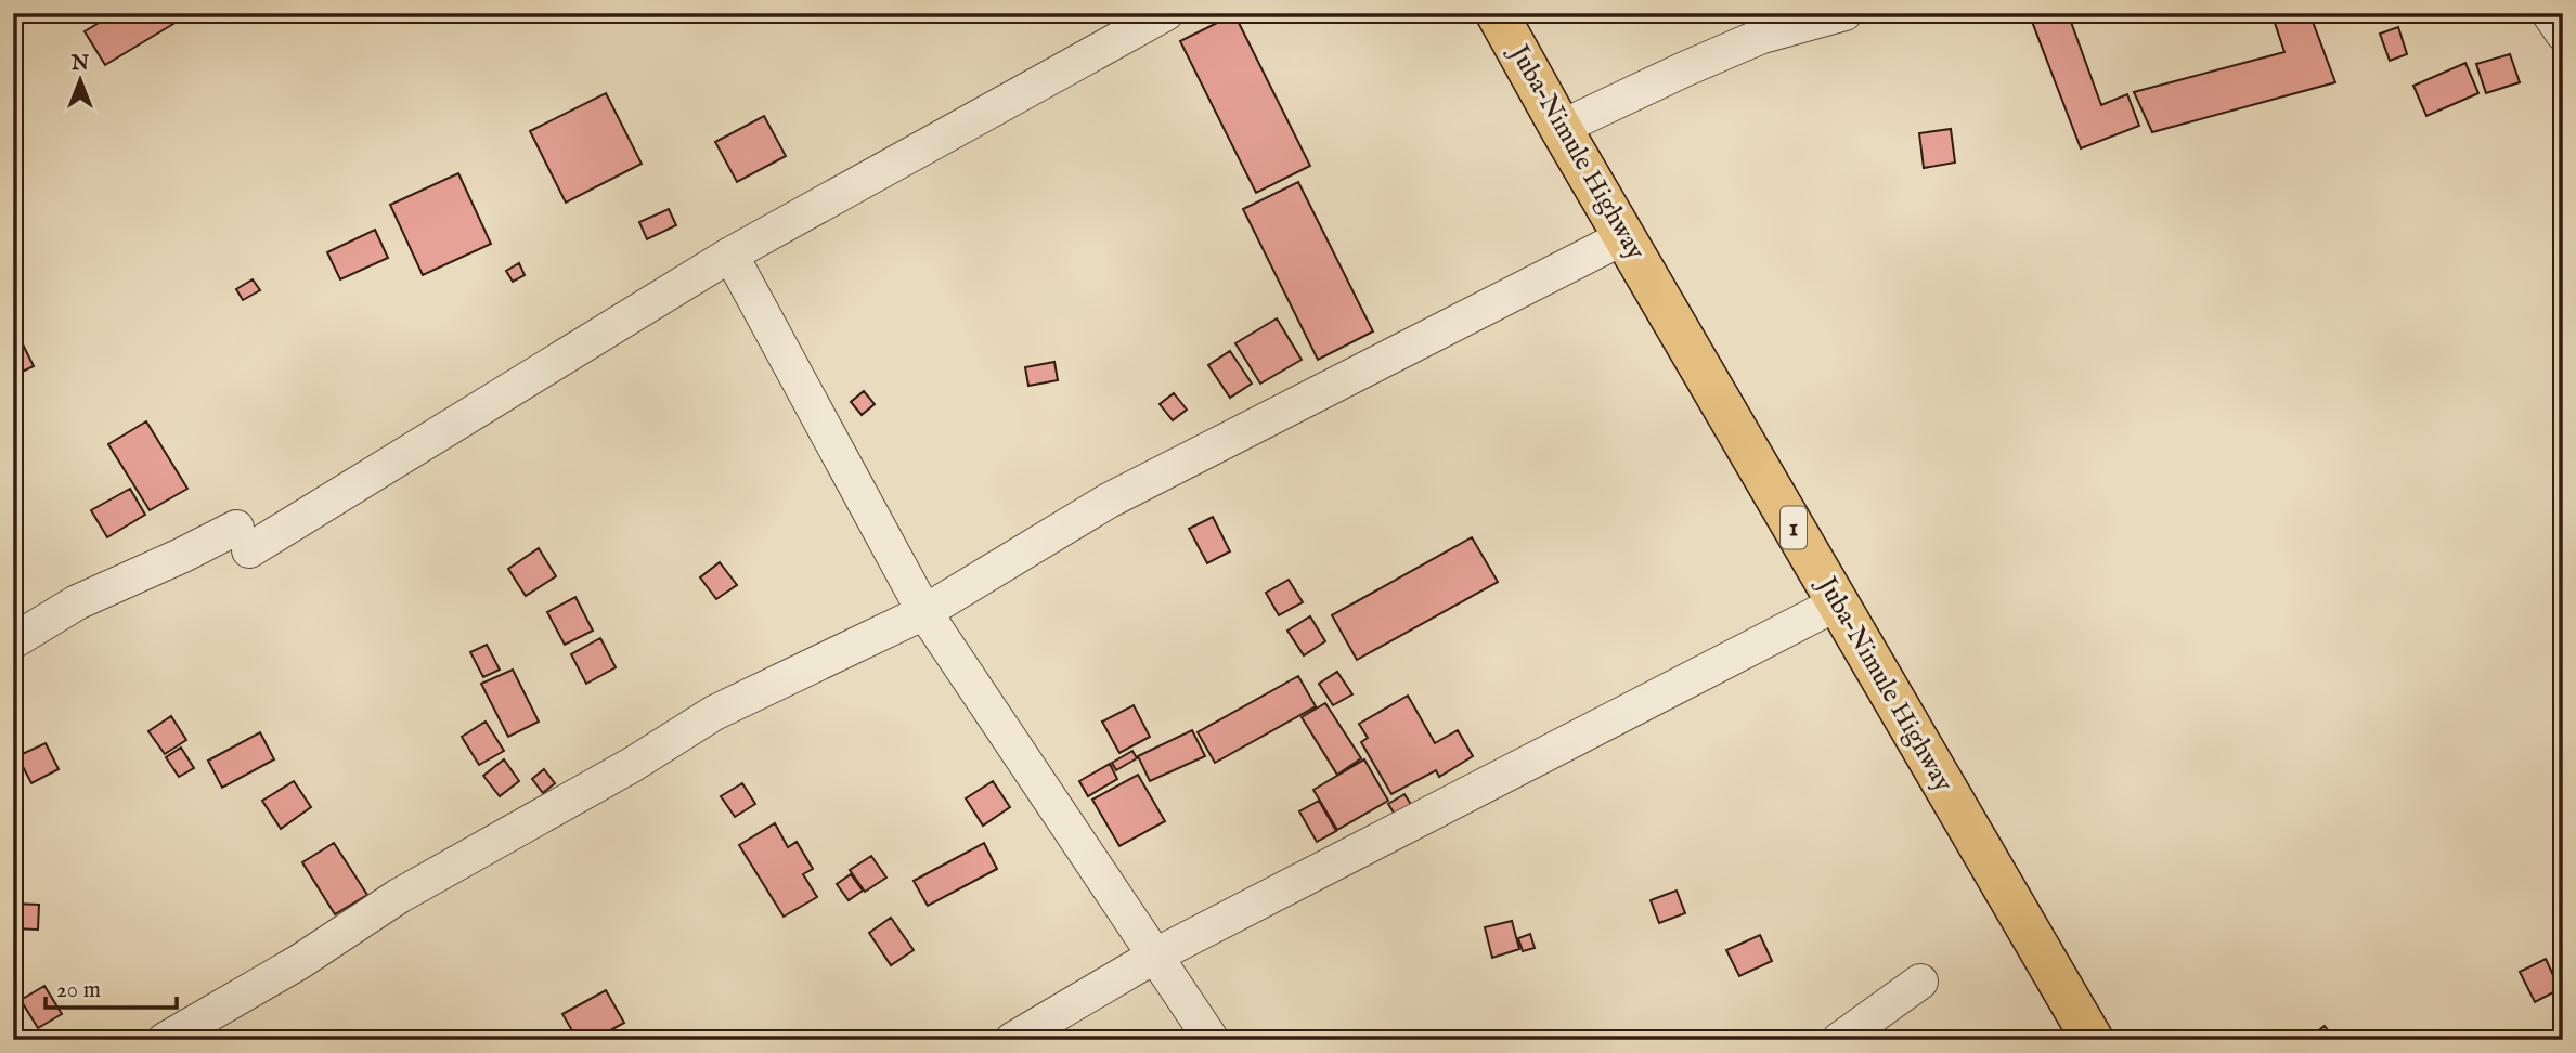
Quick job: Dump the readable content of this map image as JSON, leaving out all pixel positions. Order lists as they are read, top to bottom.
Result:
{
  "streets": {
    "main road": ["Juba–Nimule Highway", "1"]
  },
  "scale_bar": "20 m",
  "north": "top"
}
